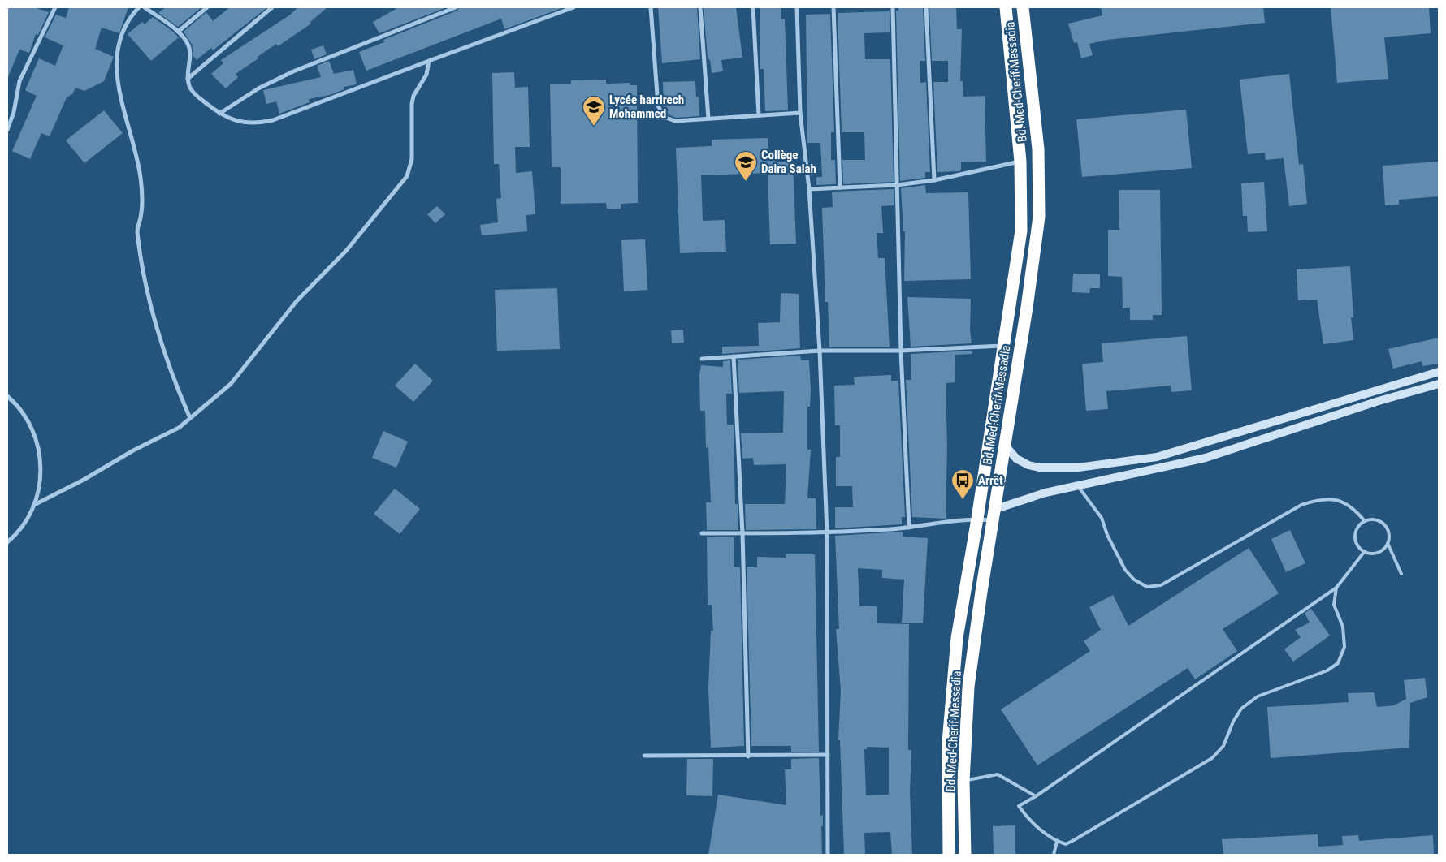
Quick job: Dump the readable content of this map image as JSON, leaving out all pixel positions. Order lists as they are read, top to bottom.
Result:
{
  "streets": {
    "highway": ["Bd. Med-Cherif Messadia"]
  },
  "places": {
    "school or university": ["Lycée harrirech Mohammed", "Collège Daira Salah"],
    "bus stop": ["Arrêt"]
  }
}
